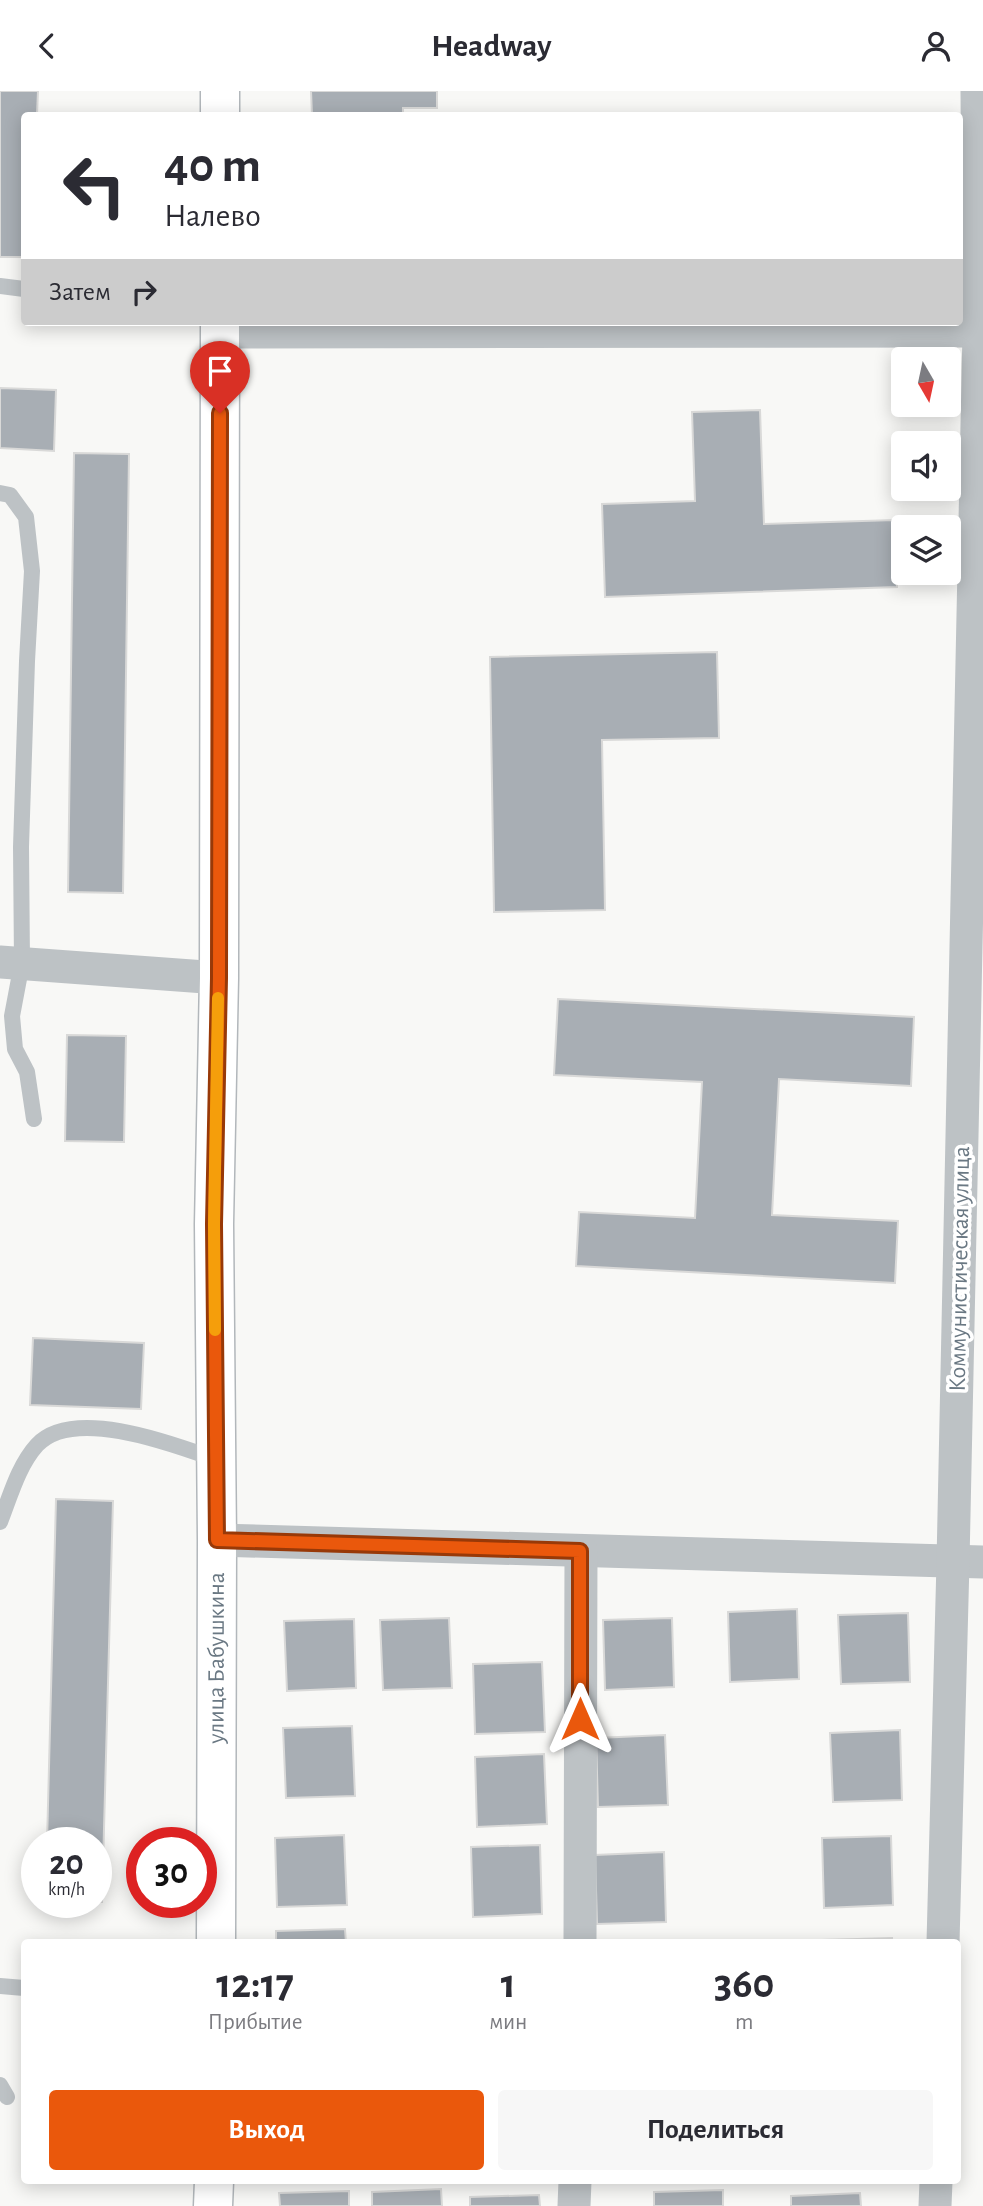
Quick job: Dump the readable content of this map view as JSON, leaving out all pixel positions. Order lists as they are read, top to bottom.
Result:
{
  "streets": {
    "street": ["Коммунистическая улица", "улица Бабушкина"]
  },
  "north": "bottom",
  "page": {
    "header": "Headway",
    "turn": ["40 m", "Налево"],
    "then": "Затем",
    "speed": "20 km/h",
    "limit": "30",
    "eta": [
      "12:17",
      "Прибытие",
      "1",
      "мин",
      "360",
      "m"
    ],
    "buttons": ["Выход", "Поделиться"]
  }
}
